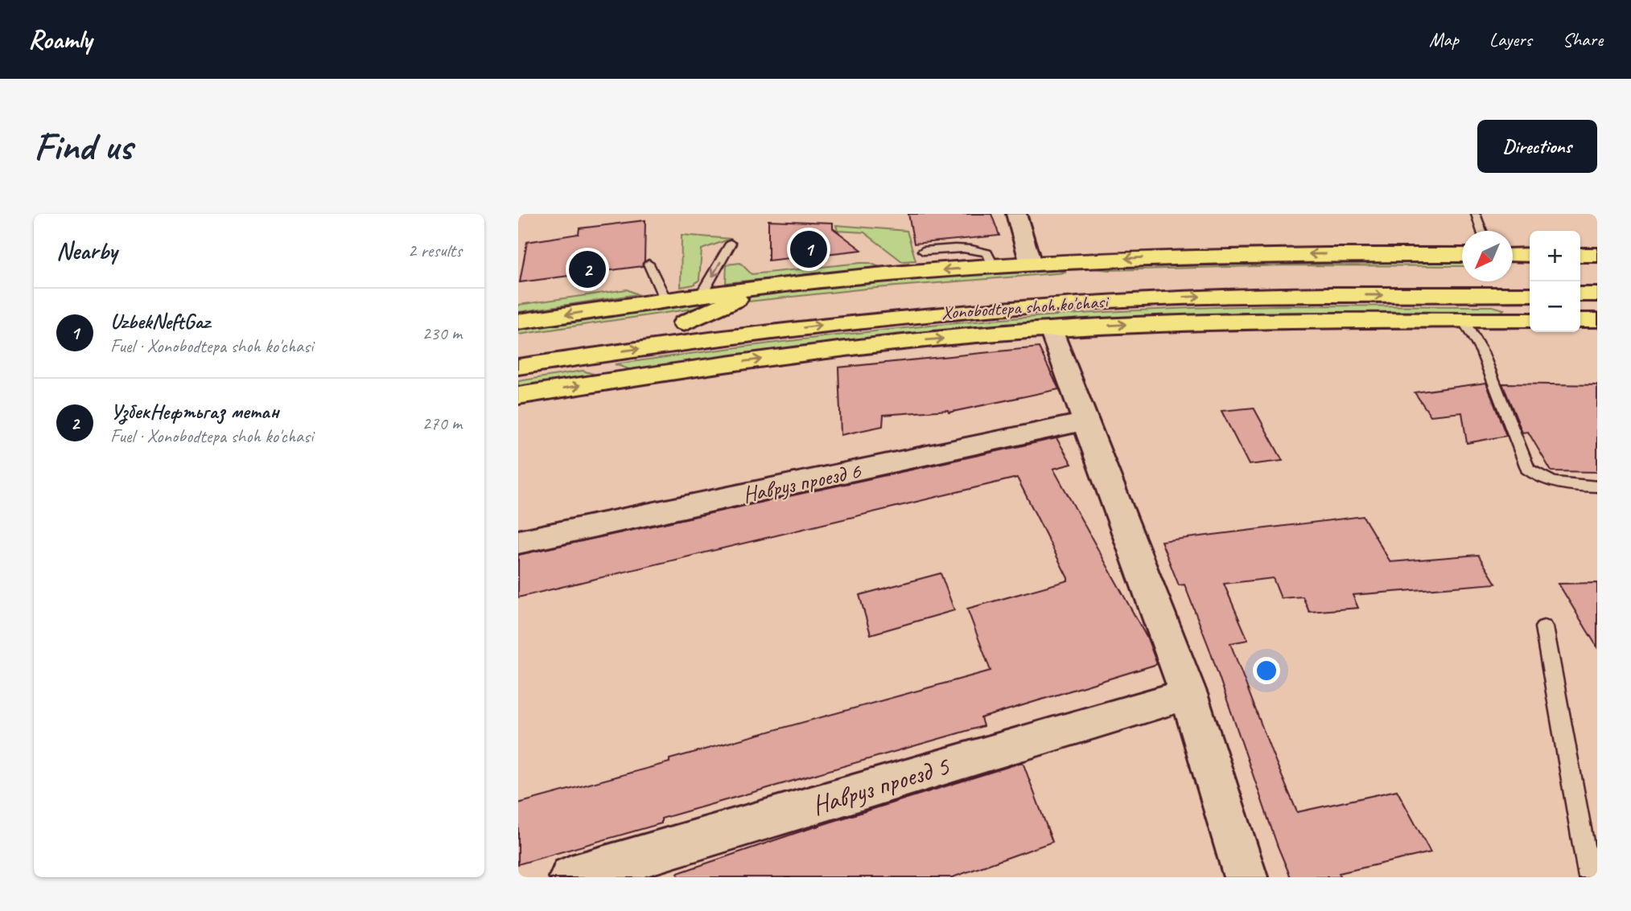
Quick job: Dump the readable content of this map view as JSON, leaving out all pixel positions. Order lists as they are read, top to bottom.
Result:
{
  "streets": {
    "highway": ["Xonobodtepa shoh ko'chasi"],
    "street": ["Навруз проезд 6", "Навруз проезд 5"]
  },
  "north": "bottom left",
  "page": {
    "header": "Roamly",
    "nav": ["Map", "Layers", "Share"],
    "buttons": "Directions",
    "title": "Find us",
    "heading": ["Nearby", "2 results"],
    "pins": ["1", "2"],
    "map_buttons": ["+", "−"],
    "list": [
      {
        "mark": "1",
        "name": "UzbekNeftGaz",
        "note": "Fuel · Xonobodtepa shoh ko'chasi",
        "value": "230 m"
      },
      {
        "mark": "2",
        "name": "УзбекНефтьгаз метан",
        "note": "Fuel · Xonobodtepa shoh ko'chasi",
        "value": "270 m"
      }
    ]
  }
}
